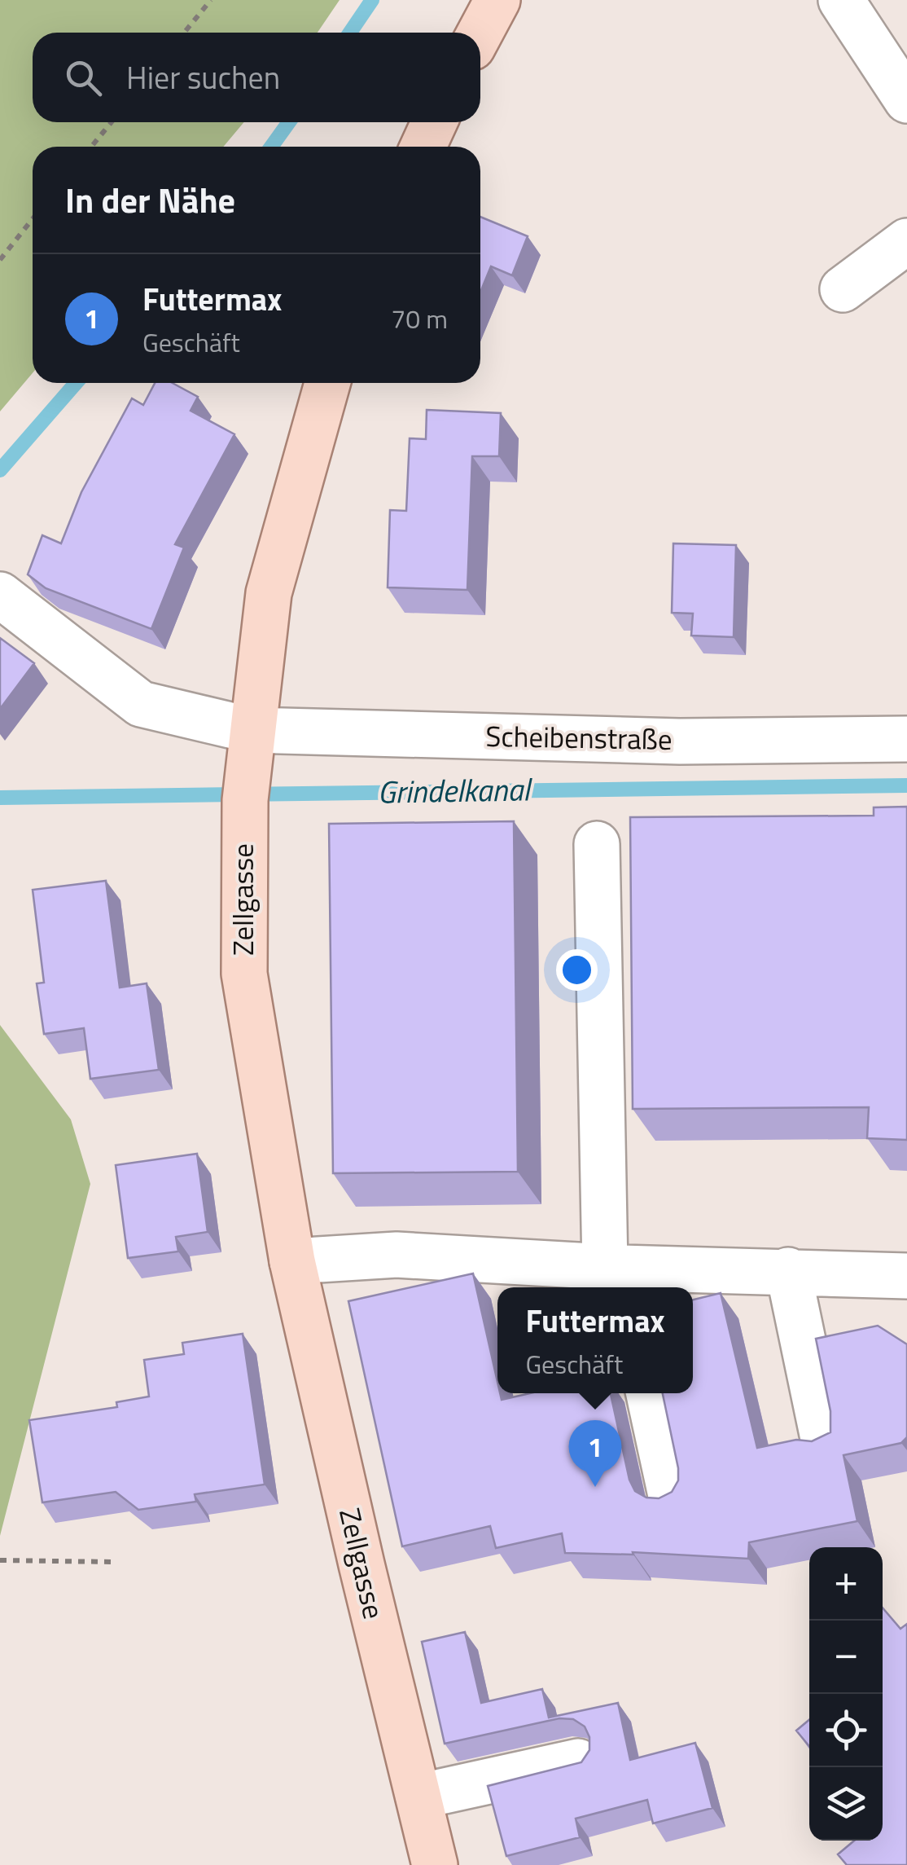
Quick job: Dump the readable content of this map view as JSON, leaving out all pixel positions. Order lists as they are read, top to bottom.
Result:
{
  "streets": {
    "main road": ["Zellgasse"],
    "street": ["Scheibenstraße"]
  },
  "crossings": [
    ["Scheibenstraße", "Zellgasse"]
  ],
  "water": ["Grindelkanal"],
  "page": {
    "search": "Hier suchen",
    "heading": "In der Nähe",
    "list": [
      {
        "mark": "1",
        "name": "Futtermax",
        "note": "Geschäft",
        "value": "70 m"
      }
    ],
    "popup": ["Futtermax", "Geschäft"],
    "pins": "1",
    "map_buttons": ["+", "−"]
  }
}
